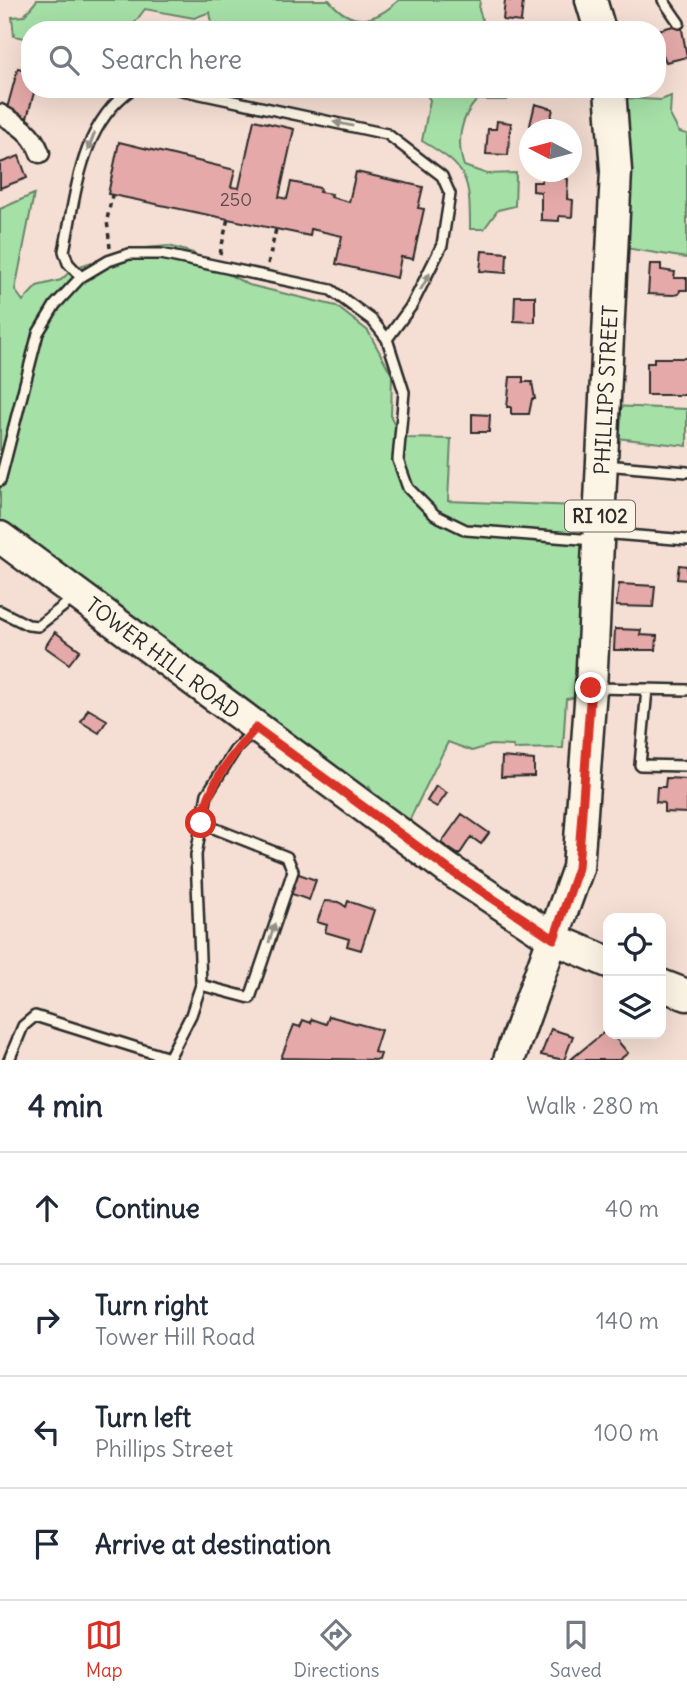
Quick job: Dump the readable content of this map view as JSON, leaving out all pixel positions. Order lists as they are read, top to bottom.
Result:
{
  "streets": {
    "main road": ["PHILLIPS STREET", "RI 102", "TOWER HILL ROAD"]
  },
  "crossings": [
    ["PHILLIPS STREET", "RI 102"],
    ["PHILLIPS STREET", "TOWER HILL ROAD"],
    ["RI 102", "TOWER HILL ROAD"]
  ],
  "house_numbers": ["250"],
  "north": "left",
  "page": {
    "search": "Search here",
    "heading": ["4 min", "Walk · 280 m"],
    "list": [
      ["Continue", "40 m"],
      ["Turn right", "Tower Hill Road", "140 m"],
      ["Turn left", "Phillips Street", "100 m"],
      "Arrive at destination"
    ],
    "nav": ["Map", "Directions", "Saved"]
  }
}
